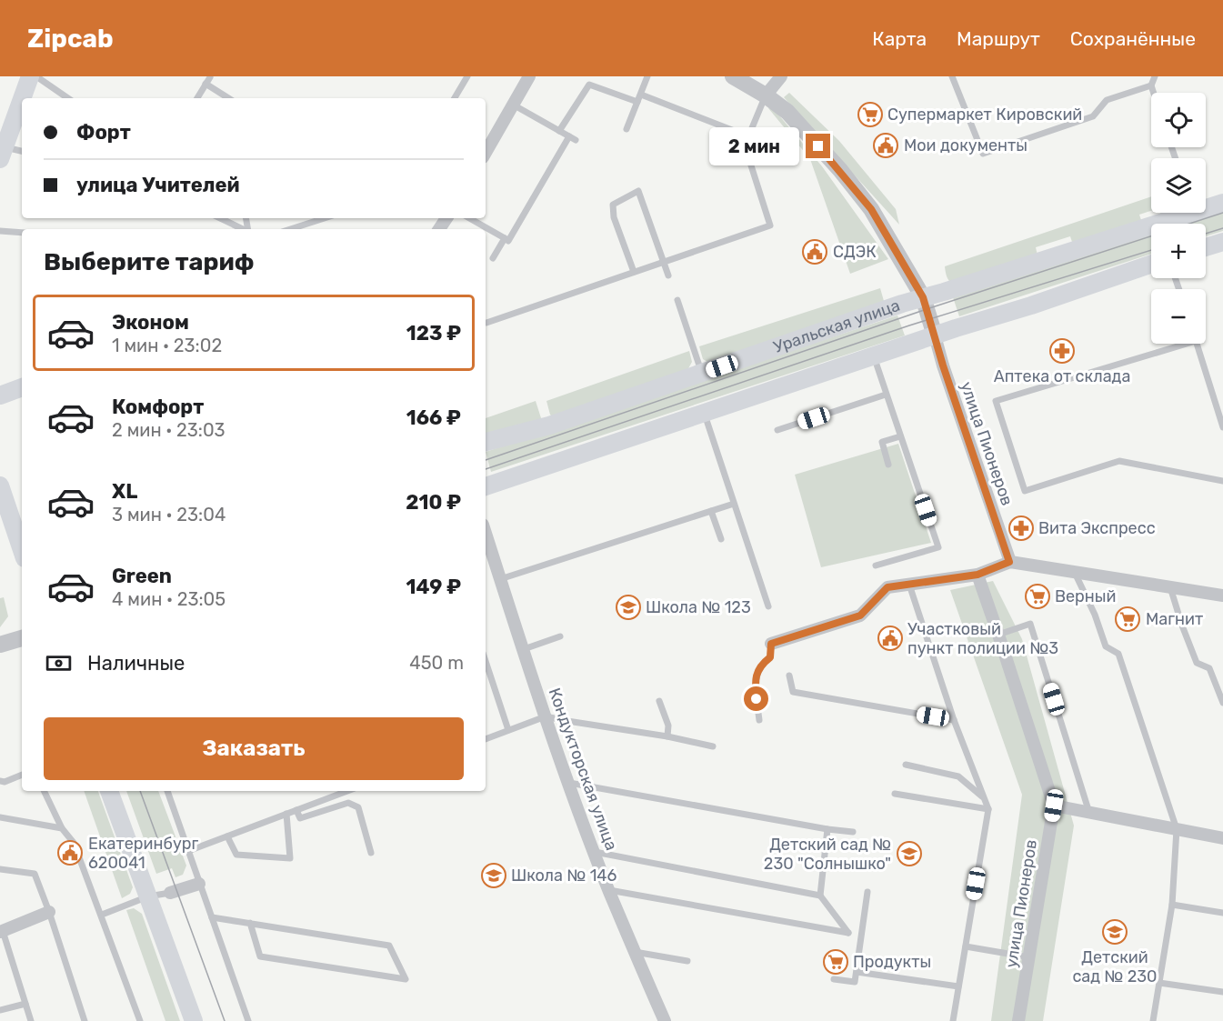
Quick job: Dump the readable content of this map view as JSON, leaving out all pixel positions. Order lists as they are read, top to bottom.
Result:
{
  "streets": {
    "main road": ["Уральская улица"],
    "street": ["улица Пионеров", "Кондукторская улица"]
  },
  "places": {
    "supermarket": [
      "Супермаркет Кировский",
      "Верный",
      "Магнит",
      "Продукты"
    ],
    "public building": [
      "Мои документы",
      "СДЭК",
      "Участковый пункт полиции №3",
      "Екатеринбург 620041"
    ],
    "pharmacy": ["Аптека от склада", "Вита Экспресс"],
    "school or university": [
      "Школа № 123",
      "Детский сад № 230 \"Солнышко\"",
      "Школа № 146",
      "Детский сад № 230"
    ]
  },
  "page": {
    "header": "Zipcab",
    "nav": ["Карта", "Маршрут", "Сохранённые"],
    "map_buttons": ["+", "−"],
    "banner": ["Форт", "улица Учителей"],
    "bubble": "2 мин",
    "heading": "Выберите тариф",
    "list": [
      {
        "name": "Эконом",
        "note": "1 мин · 23:02",
        "value": "123 ₽"
      },
      {
        "name": "Комфорт",
        "note": "2 мин · 23:03",
        "value": "166 ₽"
      },
      {
        "name": "XL",
        "note": "3 мин · 23:04",
        "value": "210 ₽"
      },
      {
        "name": "Green",
        "note": "4 мин · 23:05",
        "value": "149 ₽"
      }
    ],
    "pay": ["Наличные", "450 m"],
    "buttons": "Заказать"
  }
}
